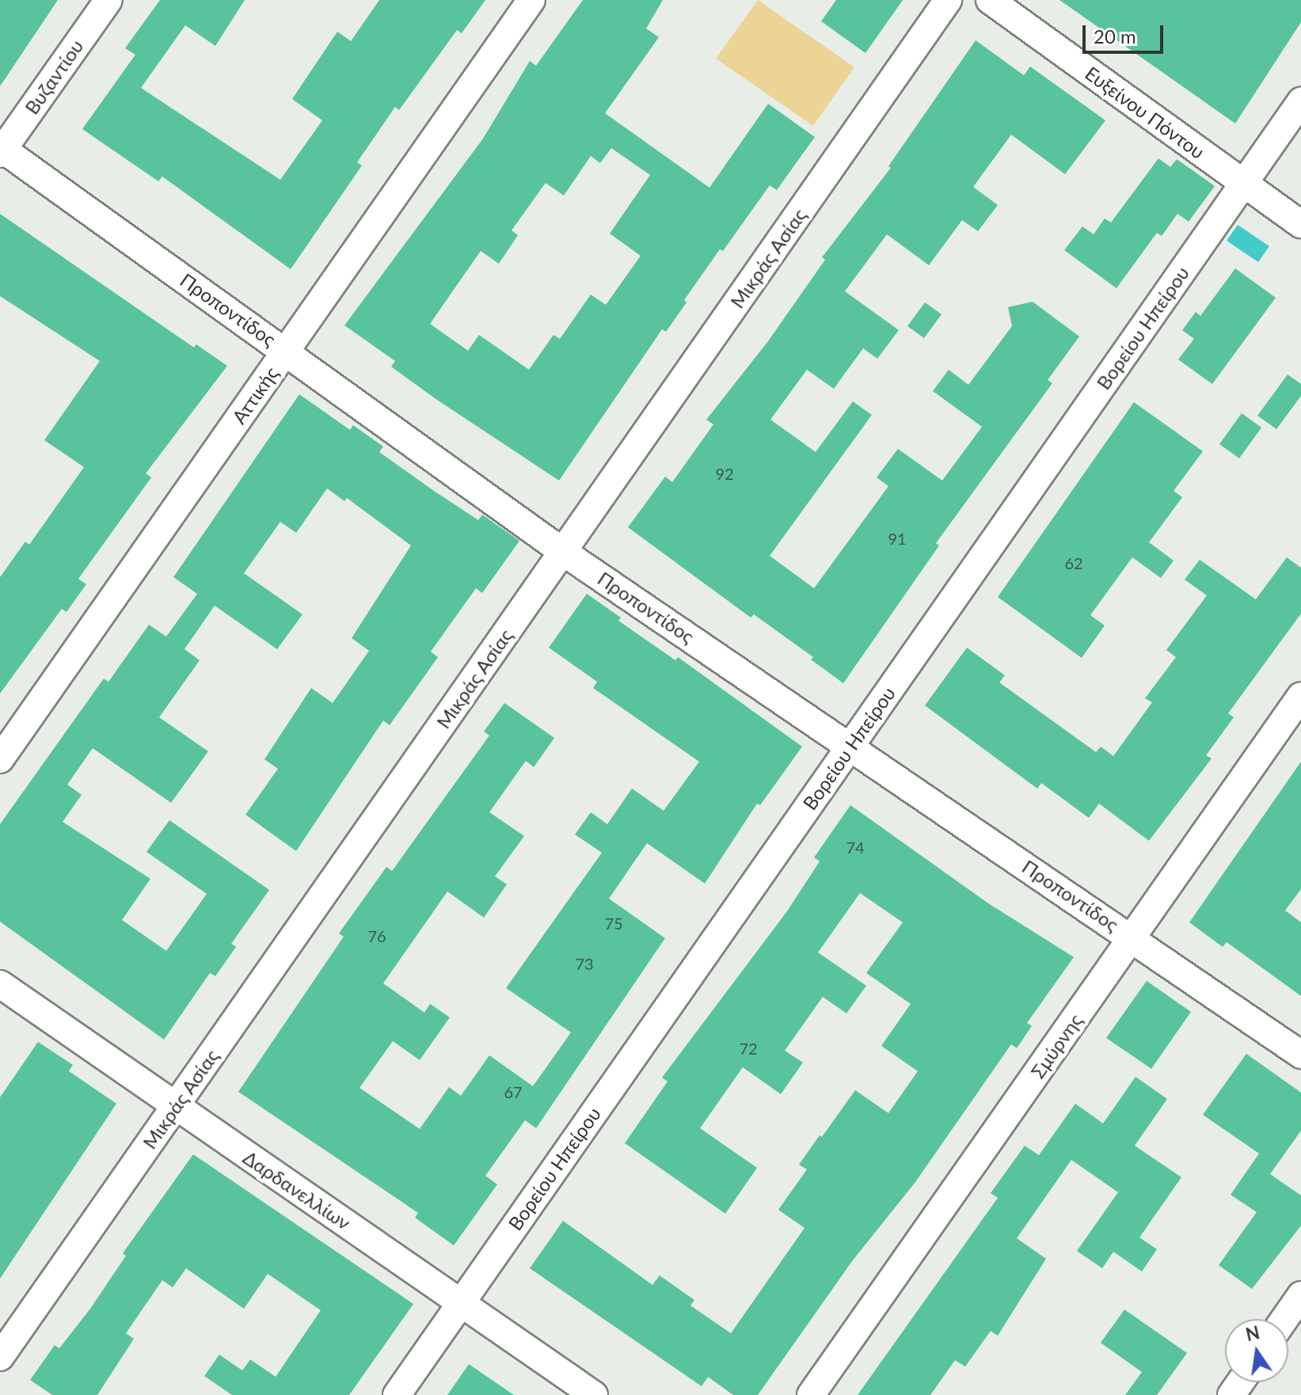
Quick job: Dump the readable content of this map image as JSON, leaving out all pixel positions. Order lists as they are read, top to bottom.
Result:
{
  "streets": {
    "street": [
      "Βυζαντίου",
      "Ευξείνου Πόντου",
      "Μικράς Ασίας",
      "Προποντίδος",
      "Βορείου Ηπείρου",
      "Αττικής",
      "Σμύρνης",
      "Δαρδανελλίων"
    ]
  },
  "crossings": [
    ["Βυζαντίου", "Προποντίδος"],
    ["Ευξείνου Πόντου", "Βορείου Ηπείρου"],
    ["Μικράς Ασίας", "Προποντίδος"],
    ["Μικράς Ασίας", "Δαρδανελλίων"],
    ["Προποντίδος", "Βορείου Ηπείρου"],
    ["Προποντίδος", "Αττικής"],
    ["Προποντίδος", "Σμύρνης"],
    ["Βορείου Ηπείρου", "Δαρδανελλίων"]
  ],
  "house_numbers": [
    "92",
    "91",
    "62",
    "74",
    "75",
    "76",
    "73",
    "72",
    "67"
  ],
  "scale_bar": "20 m",
  "north": "top"
}
